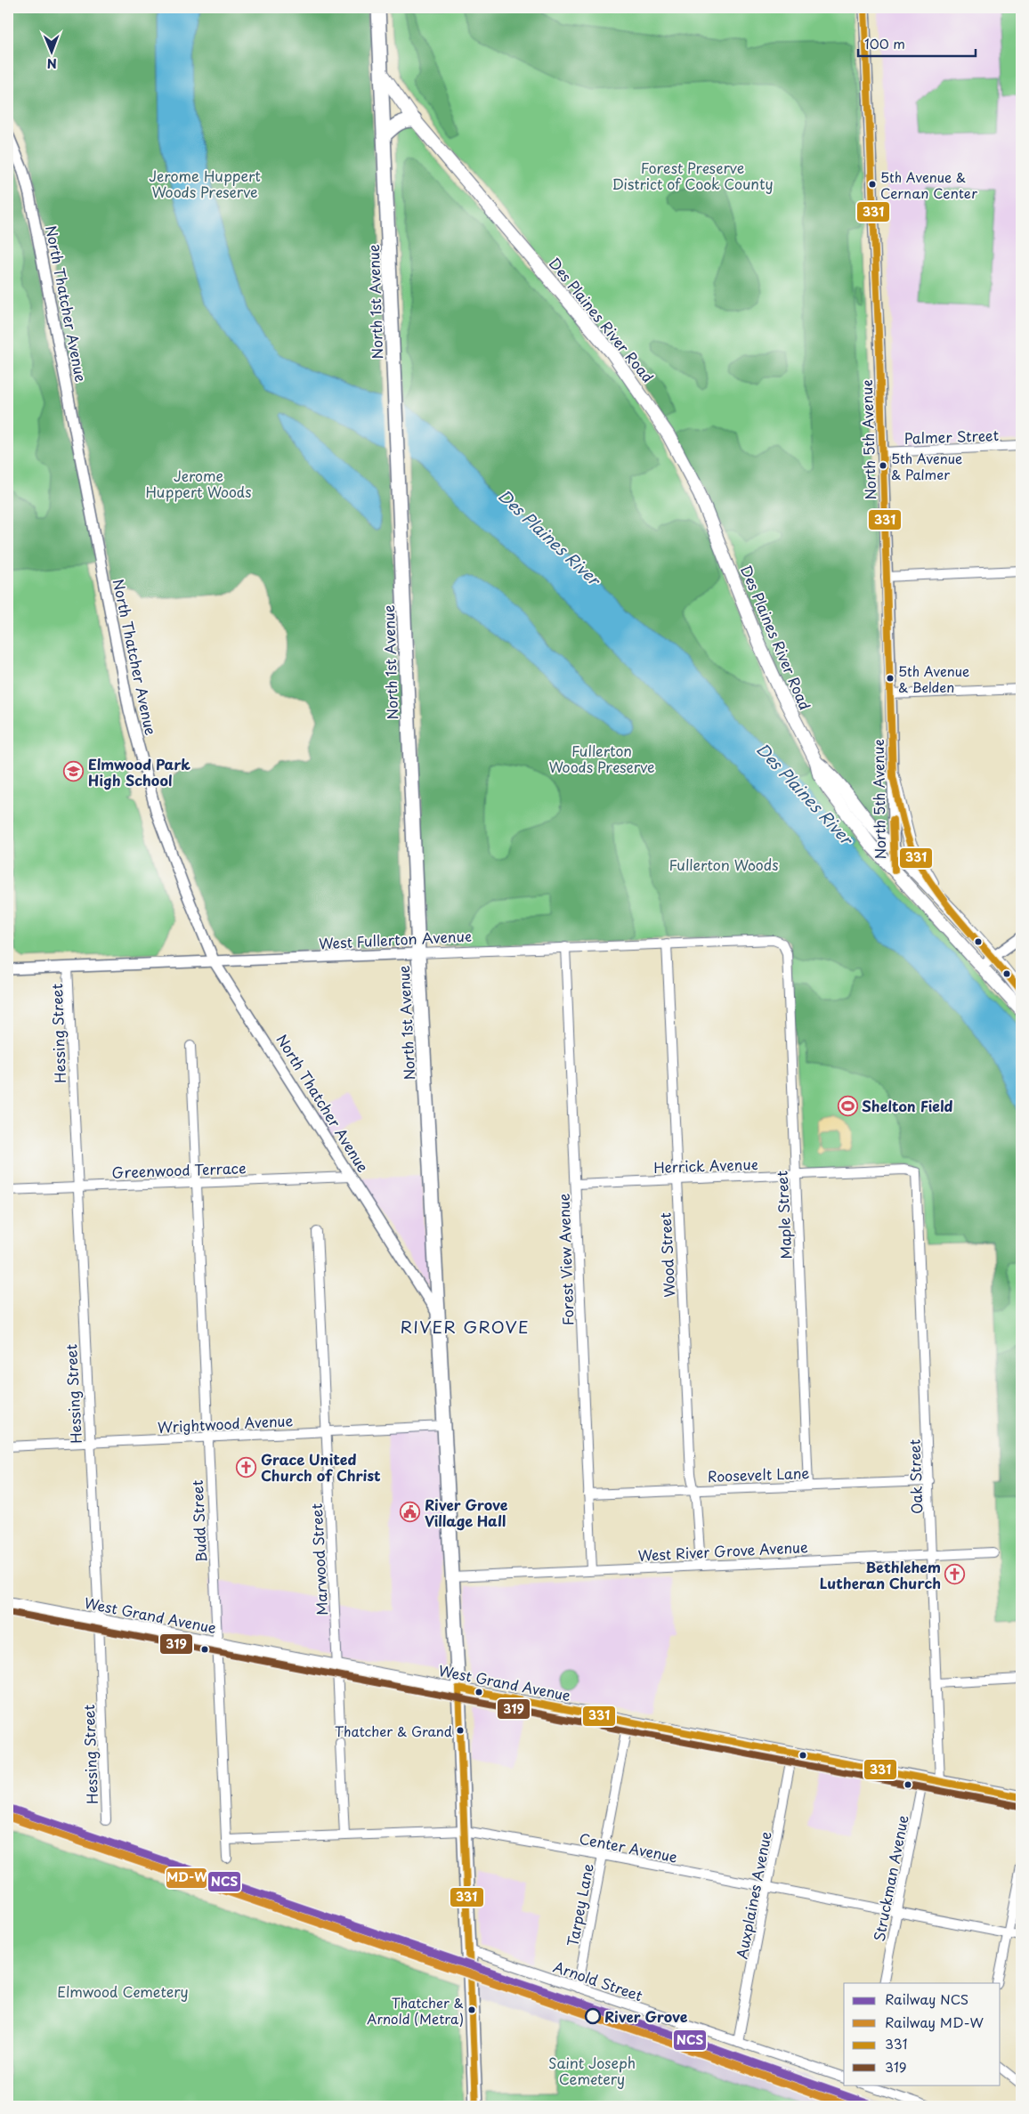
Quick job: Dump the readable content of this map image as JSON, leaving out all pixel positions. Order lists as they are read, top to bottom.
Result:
{
  "streets": {
    "main road": [
      "North 1st Avenue",
      "North Thatcher Avenue",
      "Des Plaines River Road",
      "West Grand Avenue"
    ],
    "street": [
      "Palmer Street",
      "North 5th Avenue",
      "West Fullerton Avenue",
      "Hessing Street",
      "Herrick Avenue",
      "Greenwood Terrace",
      "Maple Street",
      "Wood Street",
      "Forest View Avenue",
      "Wrightwood Avenue",
      "Roosevelt Lane",
      "Oak Street",
      "Budd Street",
      "West River Grove Avenue",
      "Marwood Street",
      "Center Avenue",
      "Struckman Avenue",
      "Auxplaines Avenue",
      "Tarpey Lane",
      "Arnold Street"
    ]
  },
  "crossings": [
    ["North 1st Avenue", "North Thatcher Avenue"],
    ["North 1st Avenue", "Des Plaines River Road"],
    ["North 1st Avenue", "West Fullerton Avenue"],
    ["North Thatcher Avenue", "West Fullerton Avenue"],
    ["North Thatcher Avenue", "Greenwood Terrace"],
    ["North Thatcher Avenue", "Wrightwood Avenue"],
    ["North Thatcher Avenue", "West River Grove Avenue"],
    ["North Thatcher Avenue", "West Grand Avenue"],
    ["North Thatcher Avenue", "Center Avenue"],
    ["North Thatcher Avenue", "Arnold Street"],
    ["Des Plaines River Road", "North 5th Avenue"],
    ["Palmer Street", "North 5th Avenue"],
    ["West Fullerton Avenue", "Hessing Street"],
    ["West Fullerton Avenue", "Maple Street"],
    ["West Fullerton Avenue", "Wood Street"],
    ["West Fullerton Avenue", "Forest View Avenue"],
    ["Hessing Street", "Greenwood Terrace"],
    ["Hessing Street", "Wrightwood Avenue"],
    ["Hessing Street", "West Grand Avenue"],
    ["Herrick Avenue", "Maple Street"],
    ["Herrick Avenue", "Wood Street"],
    ["Herrick Avenue", "Forest View Avenue"],
    ["Herrick Avenue", "Oak Street"],
    ["Greenwood Terrace", "Budd Street"],
    ["Maple Street", "Roosevelt Lane"],
    ["Wood Street", "Roosevelt Lane"],
    ["Wood Street", "West River Grove Avenue"],
    ["Forest View Avenue", "Roosevelt Lane"],
    ["Forest View Avenue", "West River Grove Avenue"],
    ["Wrightwood Avenue", "Budd Street"],
    ["Wrightwood Avenue", "Marwood Street"],
    ["Roosevelt Lane", "Oak Street"],
    ["Oak Street", "West River Grove Avenue"],
    ["Oak Street", "West Grand Avenue"],
    ["Budd Street", "West Grand Avenue"],
    ["Budd Street", "Center Avenue"],
    ["Marwood Street", "West Grand Avenue"],
    ["West Grand Avenue", "Struckman Avenue"],
    ["West Grand Avenue", "Auxplaines Avenue"],
    ["West Grand Avenue", "Tarpey Lane"],
    ["Center Avenue", "Struckman Avenue"],
    ["Center Avenue", "Auxplaines Avenue"],
    ["Center Avenue", "Tarpey Lane"],
    ["Auxplaines Avenue", "Arnold Street"],
    ["Tarpey Lane", "Arnold Street"]
  ],
  "districts": ["RIVER GROVE"],
  "water": ["Des Plaines River"],
  "parks": [
    "Forest Preserve District of Cook County",
    "Jerome Huppert Woods Preserve",
    "Jerome Huppert Woods",
    "Fullerton Woods Preserve",
    "Fullerton Woods",
    "Elmwood Cemetery",
    "Saint Joseph Cemetery"
  ],
  "places": {
    "other": [
      "5th Avenue & Cernan Center",
      "5th Avenue & Palmer",
      "5th Avenue & Belden",
      "Thatcher & Grand",
      "Thatcher & Arnold (Metra)",
      "River Grove"
    ],
    "school or university": ["Elmwood Park High School"],
    "sports": ["Shelton Field"],
    "church": ["Grace United Church of Christ", "Bethlehem Lutheran Church"],
    "public building": ["River Grove Village Hall"]
  },
  "lines": [
    "transit line 331",
    "transit line 319",
    "rail line NCS",
    "rail line MD-W"
  ],
  "legend": [
    "Railway NCS",
    "Railway MD-W",
    "331",
    "319"
  ],
  "scale_bar": "100 m",
  "north": "bottom"
}
